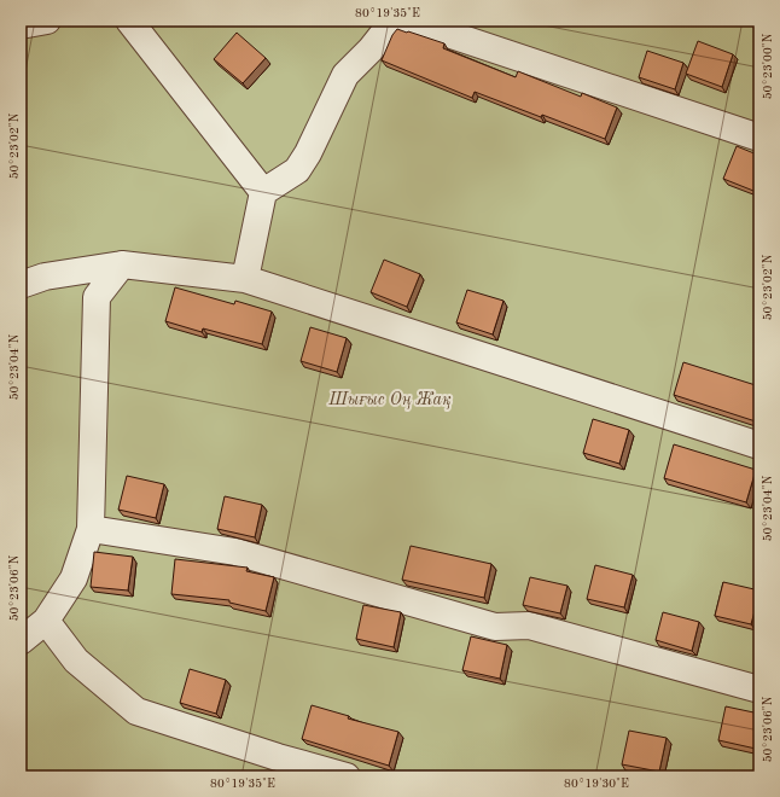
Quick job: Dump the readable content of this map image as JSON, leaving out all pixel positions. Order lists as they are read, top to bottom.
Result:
{
  "parks": ["Шығыс Оң Жақ"],
  "coordinates": [
    "80°19'35\"E",
    "50°23'00\"N",
    "50°23'02\"N",
    "50°23'04\"N",
    "50°23'06\"N",
    "80°19'30\"E"
  ]
}
